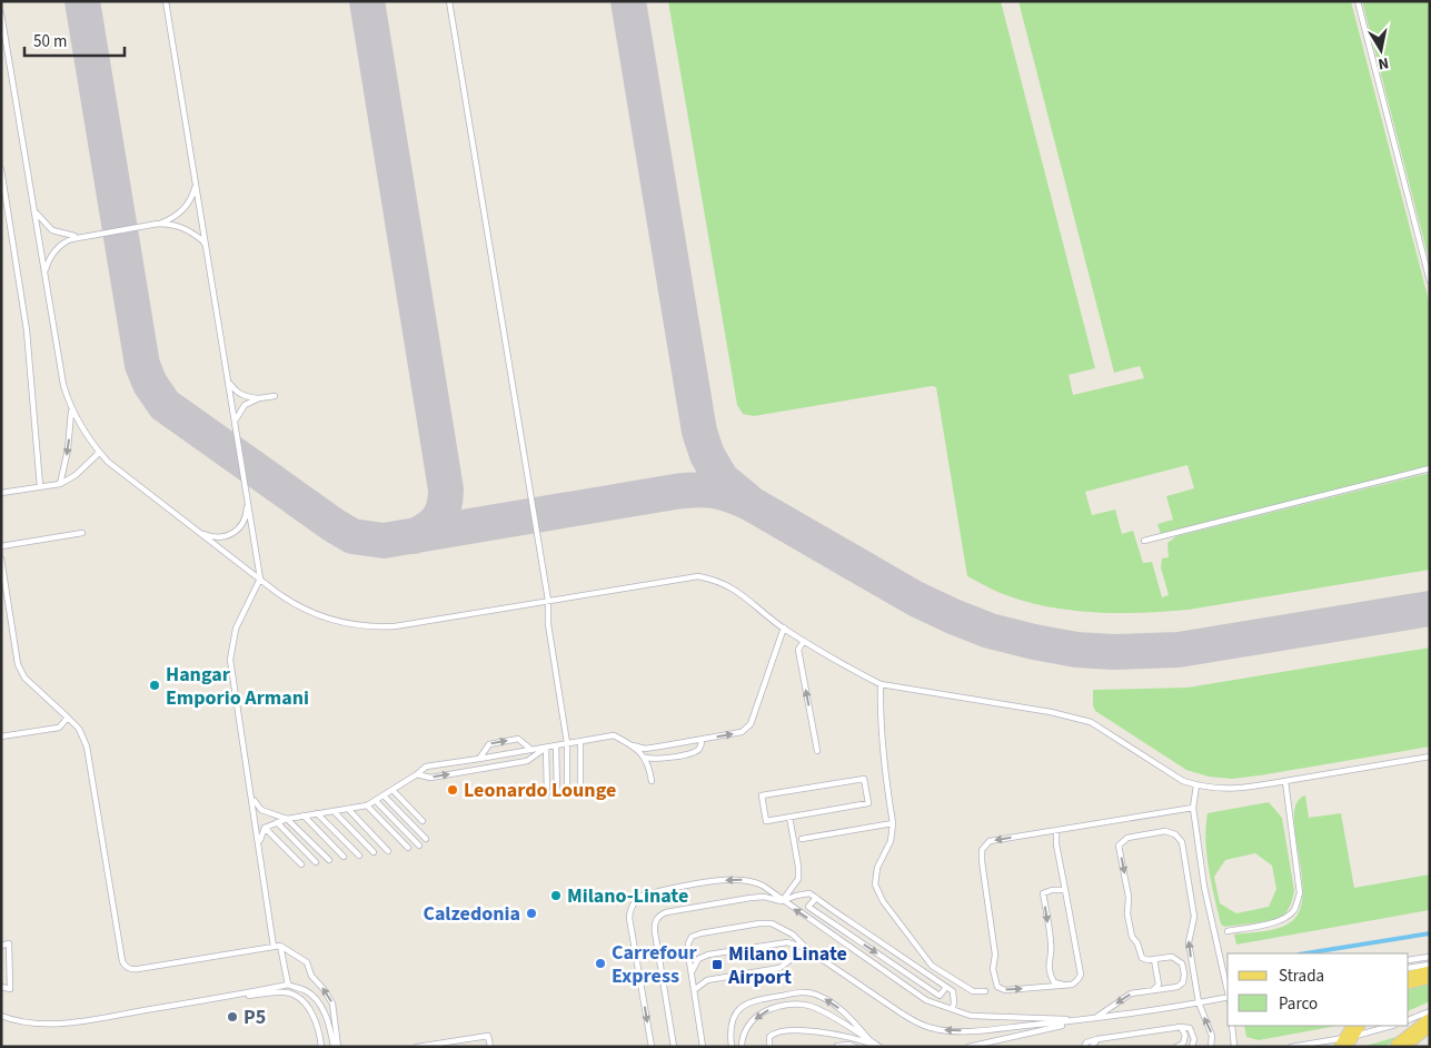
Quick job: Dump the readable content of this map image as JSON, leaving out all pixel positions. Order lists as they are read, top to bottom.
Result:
{
  "places": {
    "other": [
      "Hangar Emporio Armani",
      "Leonardo Lounge",
      "Milano-Linate",
      "Calzedonia",
      "Carrefour Express",
      "P5"
    ],
    "transit": ["Milano Linate Airport"]
  },
  "legend": ["Strada", "Parco"],
  "scale_bar": "50 m",
  "north": "bottom"
}
